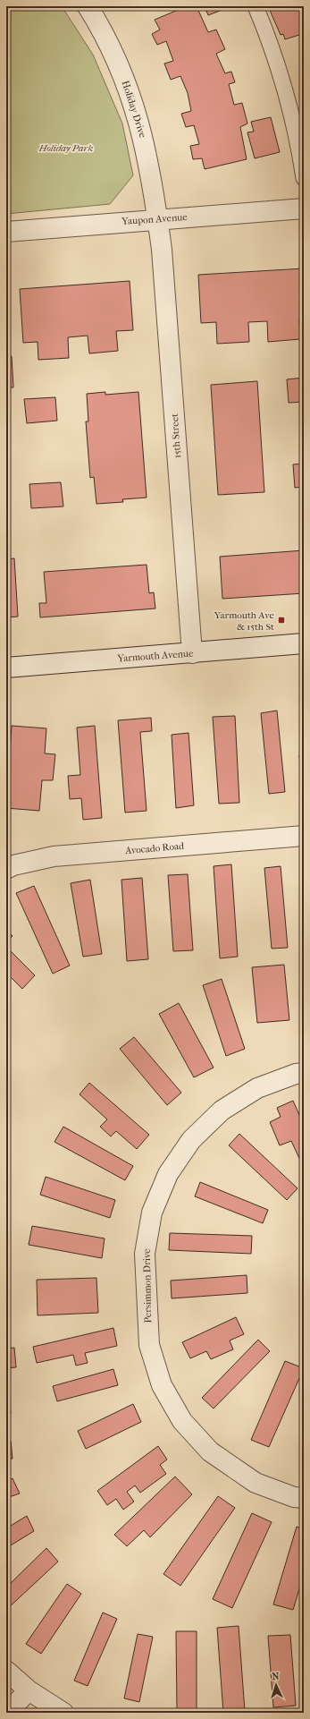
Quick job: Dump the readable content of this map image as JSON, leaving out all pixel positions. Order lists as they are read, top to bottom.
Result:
{
  "streets": {
    "street": [
      "Holiday Drive",
      "Yaupon Avenue",
      "15th Street",
      "Yarmouth Avenue",
      "Avocado Road",
      "Persimmon Drive"
    ]
  },
  "crossings": [
    ["Holiday Drive", "Yaupon Avenue"],
    ["Holiday Drive", "15th Street"],
    ["Yaupon Avenue", "15th Street"],
    ["15th Street", "Yarmouth Avenue"]
  ],
  "parks": ["Holiday Park"],
  "places": {
    "transit": ["Yarmouth Ave & 15th St"]
  },
  "north": "top"
}
